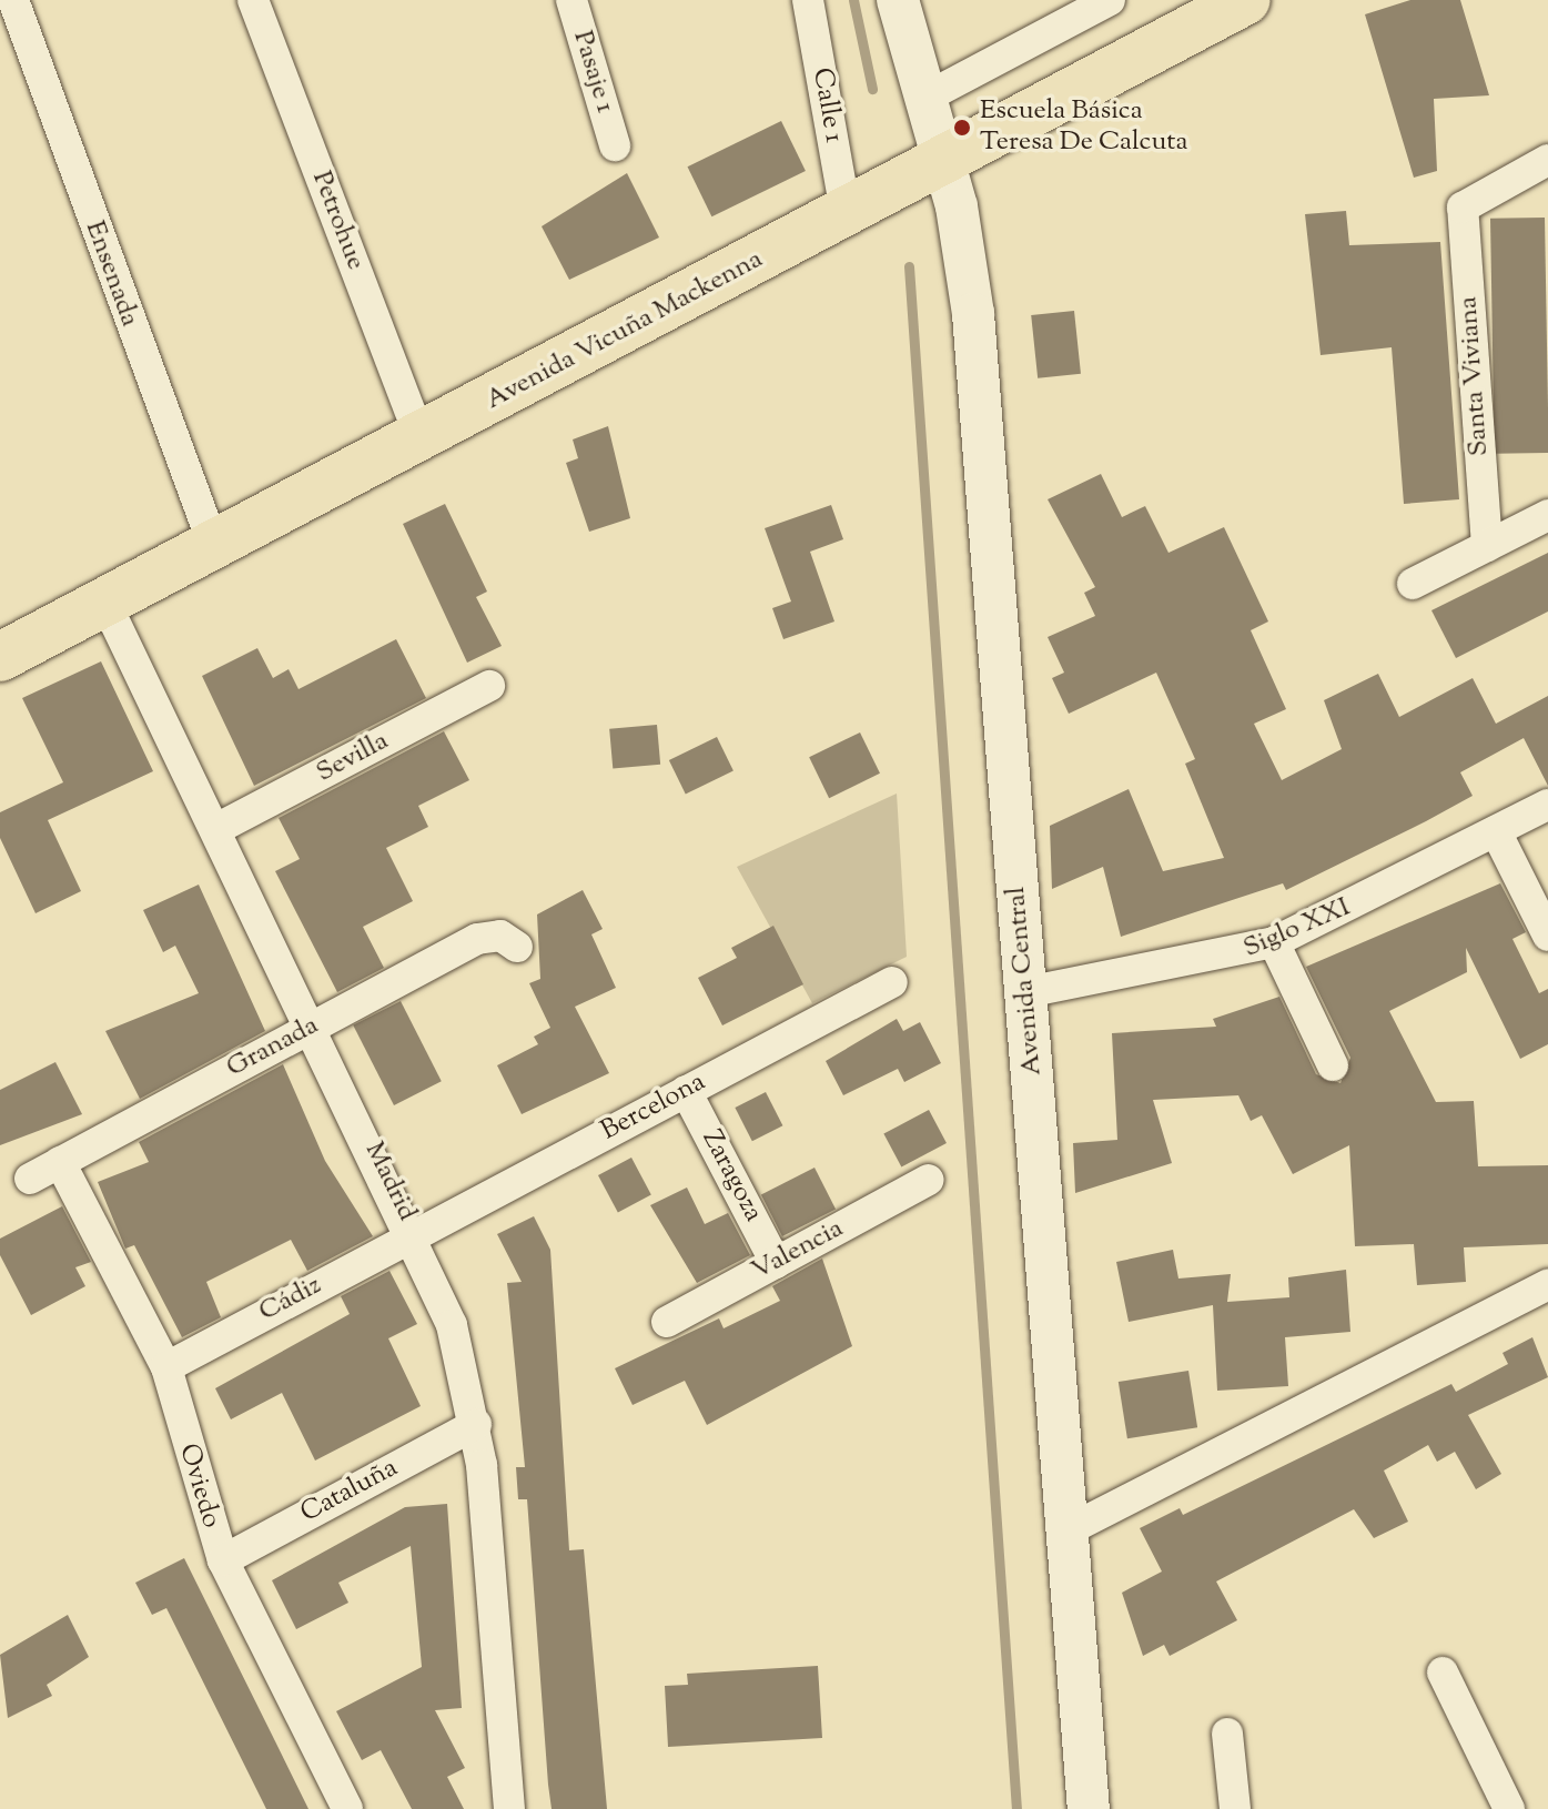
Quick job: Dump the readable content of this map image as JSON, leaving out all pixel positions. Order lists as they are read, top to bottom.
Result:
{
  "streets": {
    "main road": ["Avenida Vicuña Mackenna"],
    "street": [
      "Pasaje 1",
      "Calle 1",
      "Petrohue",
      "Ensenada",
      "Santa Viviana",
      "Sevilla",
      "Siglo XXI",
      "Avenida Central",
      "Granada",
      "Bercelona",
      "Zaragoza",
      "Madrid",
      "Valencia",
      "Cádiz",
      "Oviedo",
      "Cataluña"
    ]
  },
  "crossings": [
    ["Calle 1", "Avenida Vicuña Mackenna"],
    ["Petrohue", "Avenida Vicuña Mackenna"],
    ["Ensenada", "Avenida Vicuña Mackenna"],
    ["Avenida Vicuña Mackenna", "Avenida Central"],
    ["Avenida Vicuña Mackenna", "Madrid"],
    ["Sevilla", "Madrid"],
    ["Siglo XXI", "Avenida Central"],
    ["Granada", "Madrid"],
    ["Granada", "Oviedo"],
    ["Bercelona", "Zaragoza"],
    ["Bercelona", "Madrid"],
    ["Bercelona", "Cádiz"],
    ["Zaragoza", "Valencia"],
    ["Madrid", "Cádiz"],
    ["Madrid", "Cataluña"],
    ["Cádiz", "Oviedo"],
    ["Oviedo", "Cataluña"]
  ],
  "places": ["Escuela Básica Teresa De Calcuta"]
}
